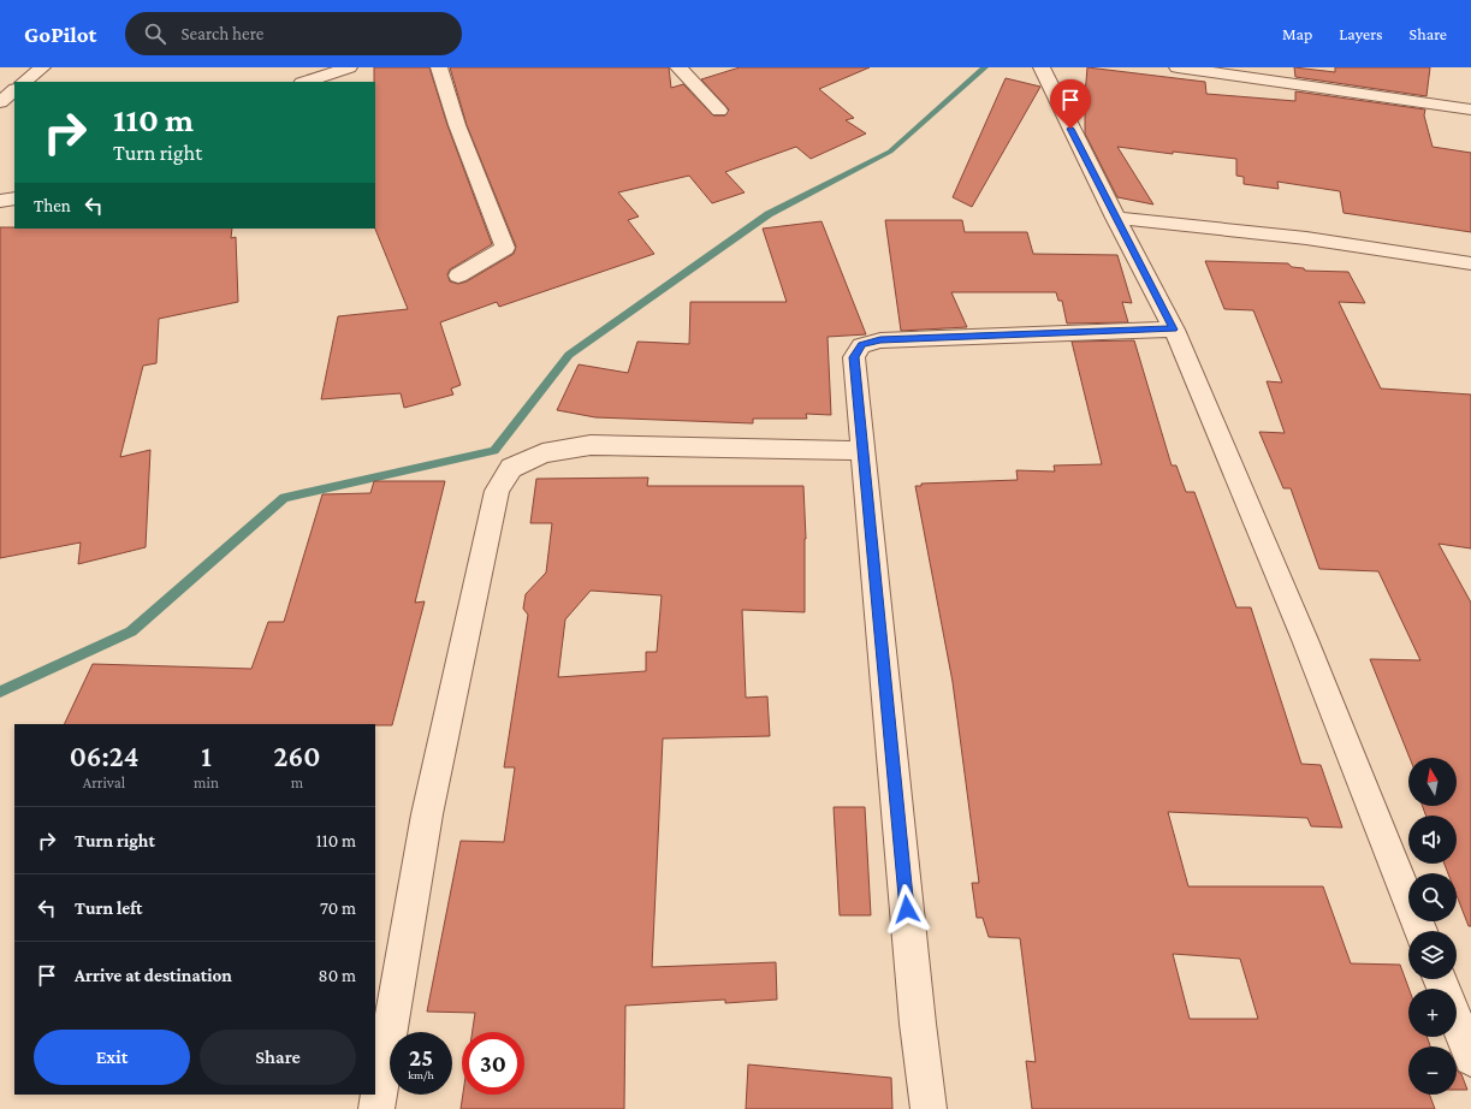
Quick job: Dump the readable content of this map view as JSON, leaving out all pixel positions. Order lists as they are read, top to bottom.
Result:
{
  "north": "top",
  "page": {
    "header": "GoPilot",
    "search": "Search here",
    "nav": ["Map", "Layers", "Share"],
    "turn": ["110 m", "Turn right"],
    "then": "Then",
    "eta": [
      "06:24",
      "Arrival",
      "1",
      "min",
      "260",
      "m"
    ],
    "map_buttons": ["+", "−"],
    "list": [
      {
        "name": "Turn right",
        "value": "110 m"
      },
      {
        "name": "Turn left",
        "value": "70 m"
      },
      {
        "name": "Arrive at destination",
        "value": "80 m"
      }
    ],
    "buttons": ["Exit", "Share"],
    "speed": "25 km/h",
    "limit": "30"
  }
}
